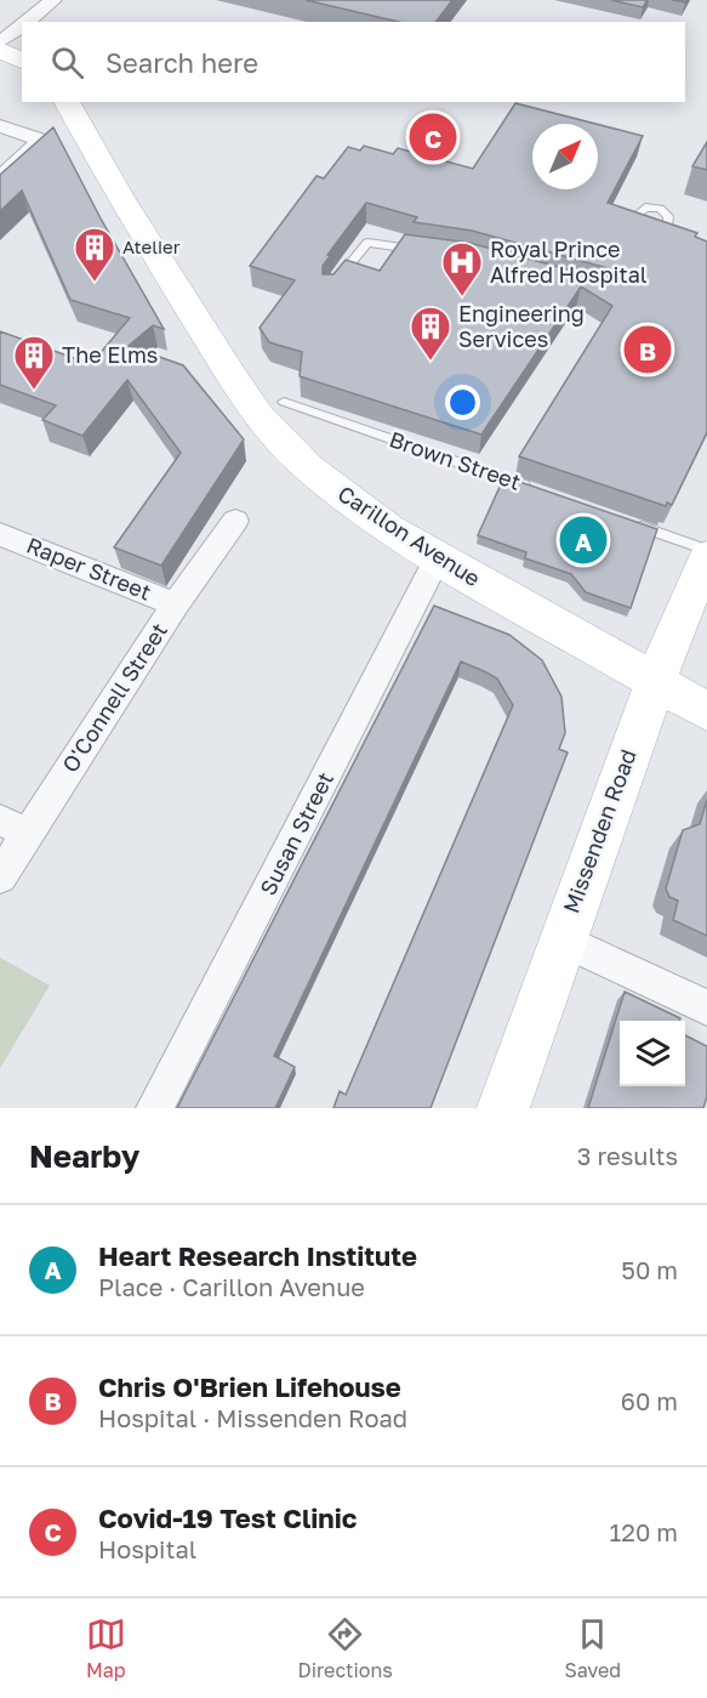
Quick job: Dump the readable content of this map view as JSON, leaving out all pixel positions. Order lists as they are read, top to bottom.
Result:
{
  "streets": {
    "main road": ["Carillon Avenue", "Missenden Road"],
    "street": ["Raper Street", "O'Connell Street", "Susan Street"],
    "lane": ["Brown Street"]
  },
  "crossings": [
    ["Carillon Avenue", "Missenden Road"],
    ["Carillon Avenue", "Susan Street"],
    ["Raper Street", "O'Connell Street"]
  ],
  "places": {
    "building": ["Atelier", "Engineering Services", "The Elms"],
    "hospital": ["Royal Prince Alfred Hospital"]
  },
  "north": "top right",
  "page": {
    "search": "Search here",
    "pins": ["C", "B", "A"],
    "heading": ["Nearby", "3 results"],
    "list": [
      {
        "mark": "A",
        "name": "Heart Research Institute",
        "note": "Place · Carillon Avenue",
        "value": "50 m"
      },
      {
        "mark": "B",
        "name": "Chris O'Brien Lifehouse",
        "note": "Hospital · Missenden Road",
        "value": "60 m"
      },
      {
        "mark": "C",
        "name": "Covid-19 Test Clinic",
        "note": "Hospital",
        "value": "120 m"
      }
    ],
    "nav": ["Map", "Directions", "Saved"]
  }
}
